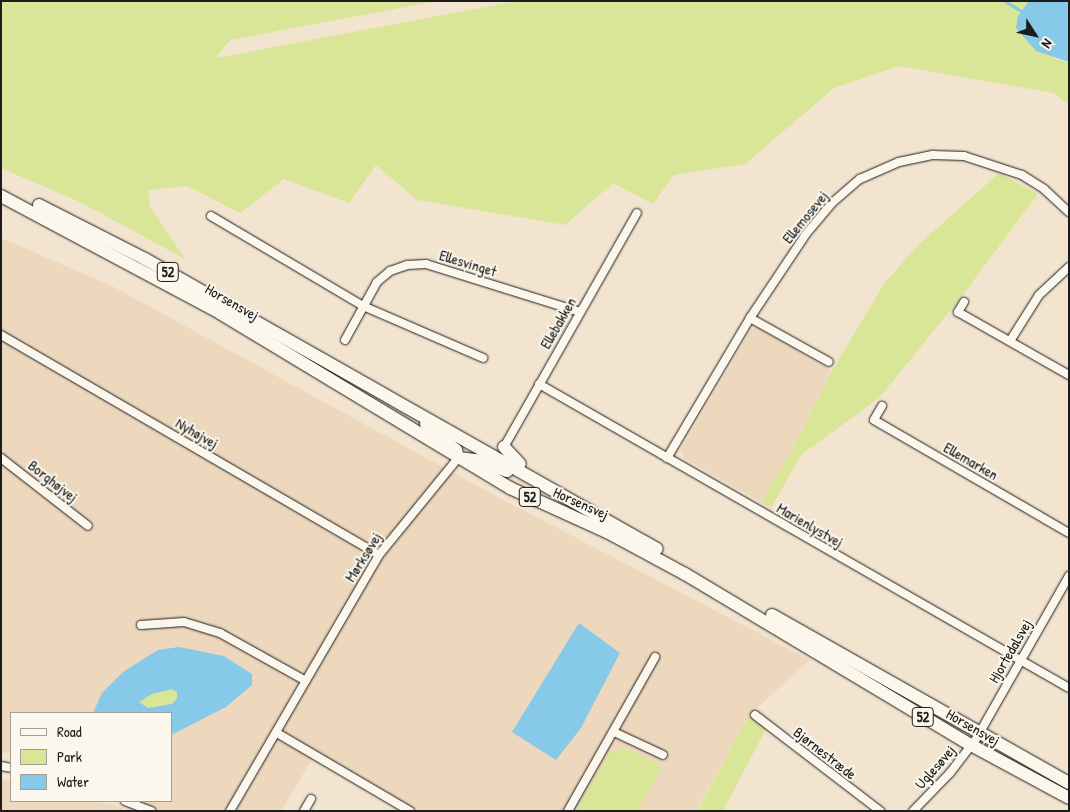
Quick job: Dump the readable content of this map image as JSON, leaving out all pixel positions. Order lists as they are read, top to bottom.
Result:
{
  "streets": {
    "main road": ["52", "Horsensvej"],
    "street": [
      "Ellemosevej",
      "Ellesvinget",
      "Ellebakken",
      "Nyhøjvej",
      "Ellemarken",
      "Borghøjvej",
      "Marienlystvej",
      "Mørksøvej",
      "Hjortedalsvej",
      "Bjørnestræde",
      "Uglesøvej"
    ]
  },
  "crossings": [
    ["Ellemosevej", "Marienlystvej"],
    ["Ellesvinget", "Ellebakken"],
    ["52", "Horsensvej"],
    ["52", "Ellebakken"],
    ["52", "Mørksøvej"],
    ["Horsensvej", "Mørksøvej"],
    ["Horsensvej", "Hjortedalsvej"],
    ["Horsensvej", "Uglesøvej"],
    ["Ellebakken", "Marienlystvej"],
    ["Nyhøjvej", "Mørksøvej"],
    ["Marienlystvej", "Hjortedalsvej"],
    ["Hjortedalsvej", "Uglesøvej"]
  ],
  "legend": ["Road", "Park", "Water"],
  "north": "bottom right"
}
